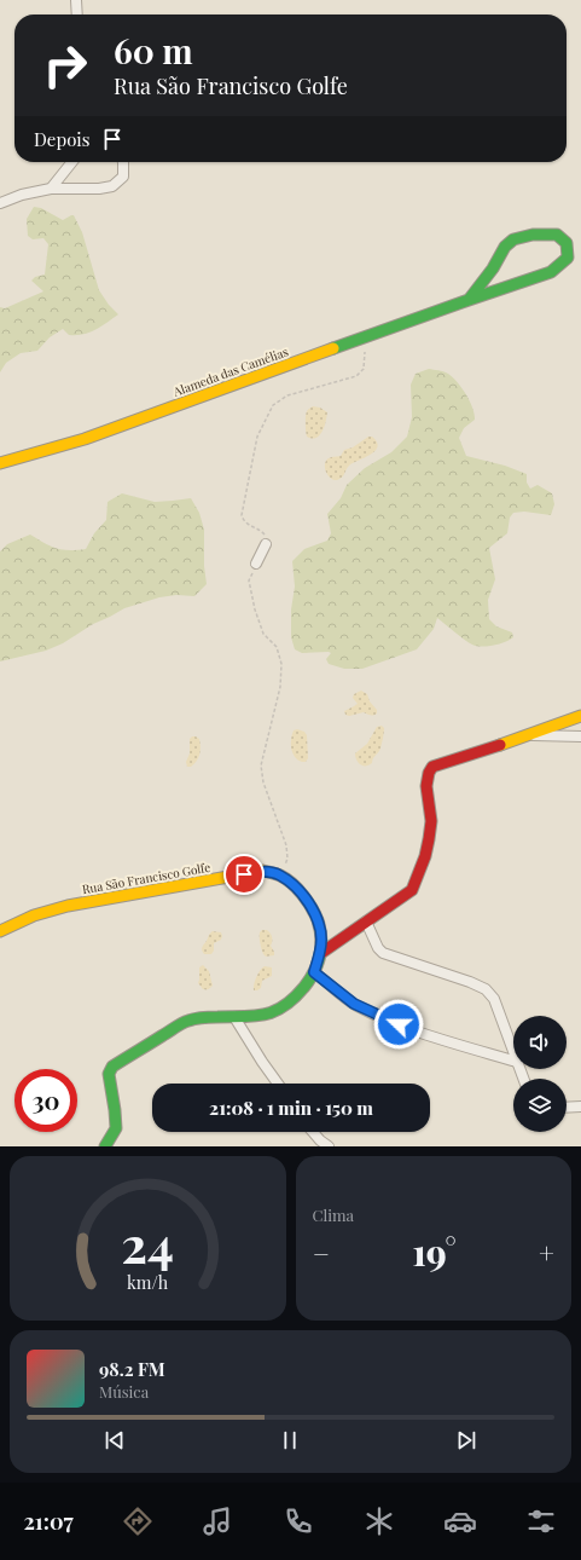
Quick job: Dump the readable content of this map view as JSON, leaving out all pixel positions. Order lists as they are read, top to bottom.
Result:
{
  "streets": {
    "street": ["Alameda das Camélias", "Rua São Francisco Golfe"]
  },
  "page": {
    "turn": ["60 m", "Rua São Francisco Golfe"],
    "then": "Depois",
    "limit": "30",
    "trip": "21:08 · 1 min · 150 m",
    "tile": "Clima",
    "heat": ["−", "19°", "+"],
    "song": ["98.2 FM", "Música"],
    "tabs": "21:07",
    "gauge": ["24", "km/h"]
  }
}
